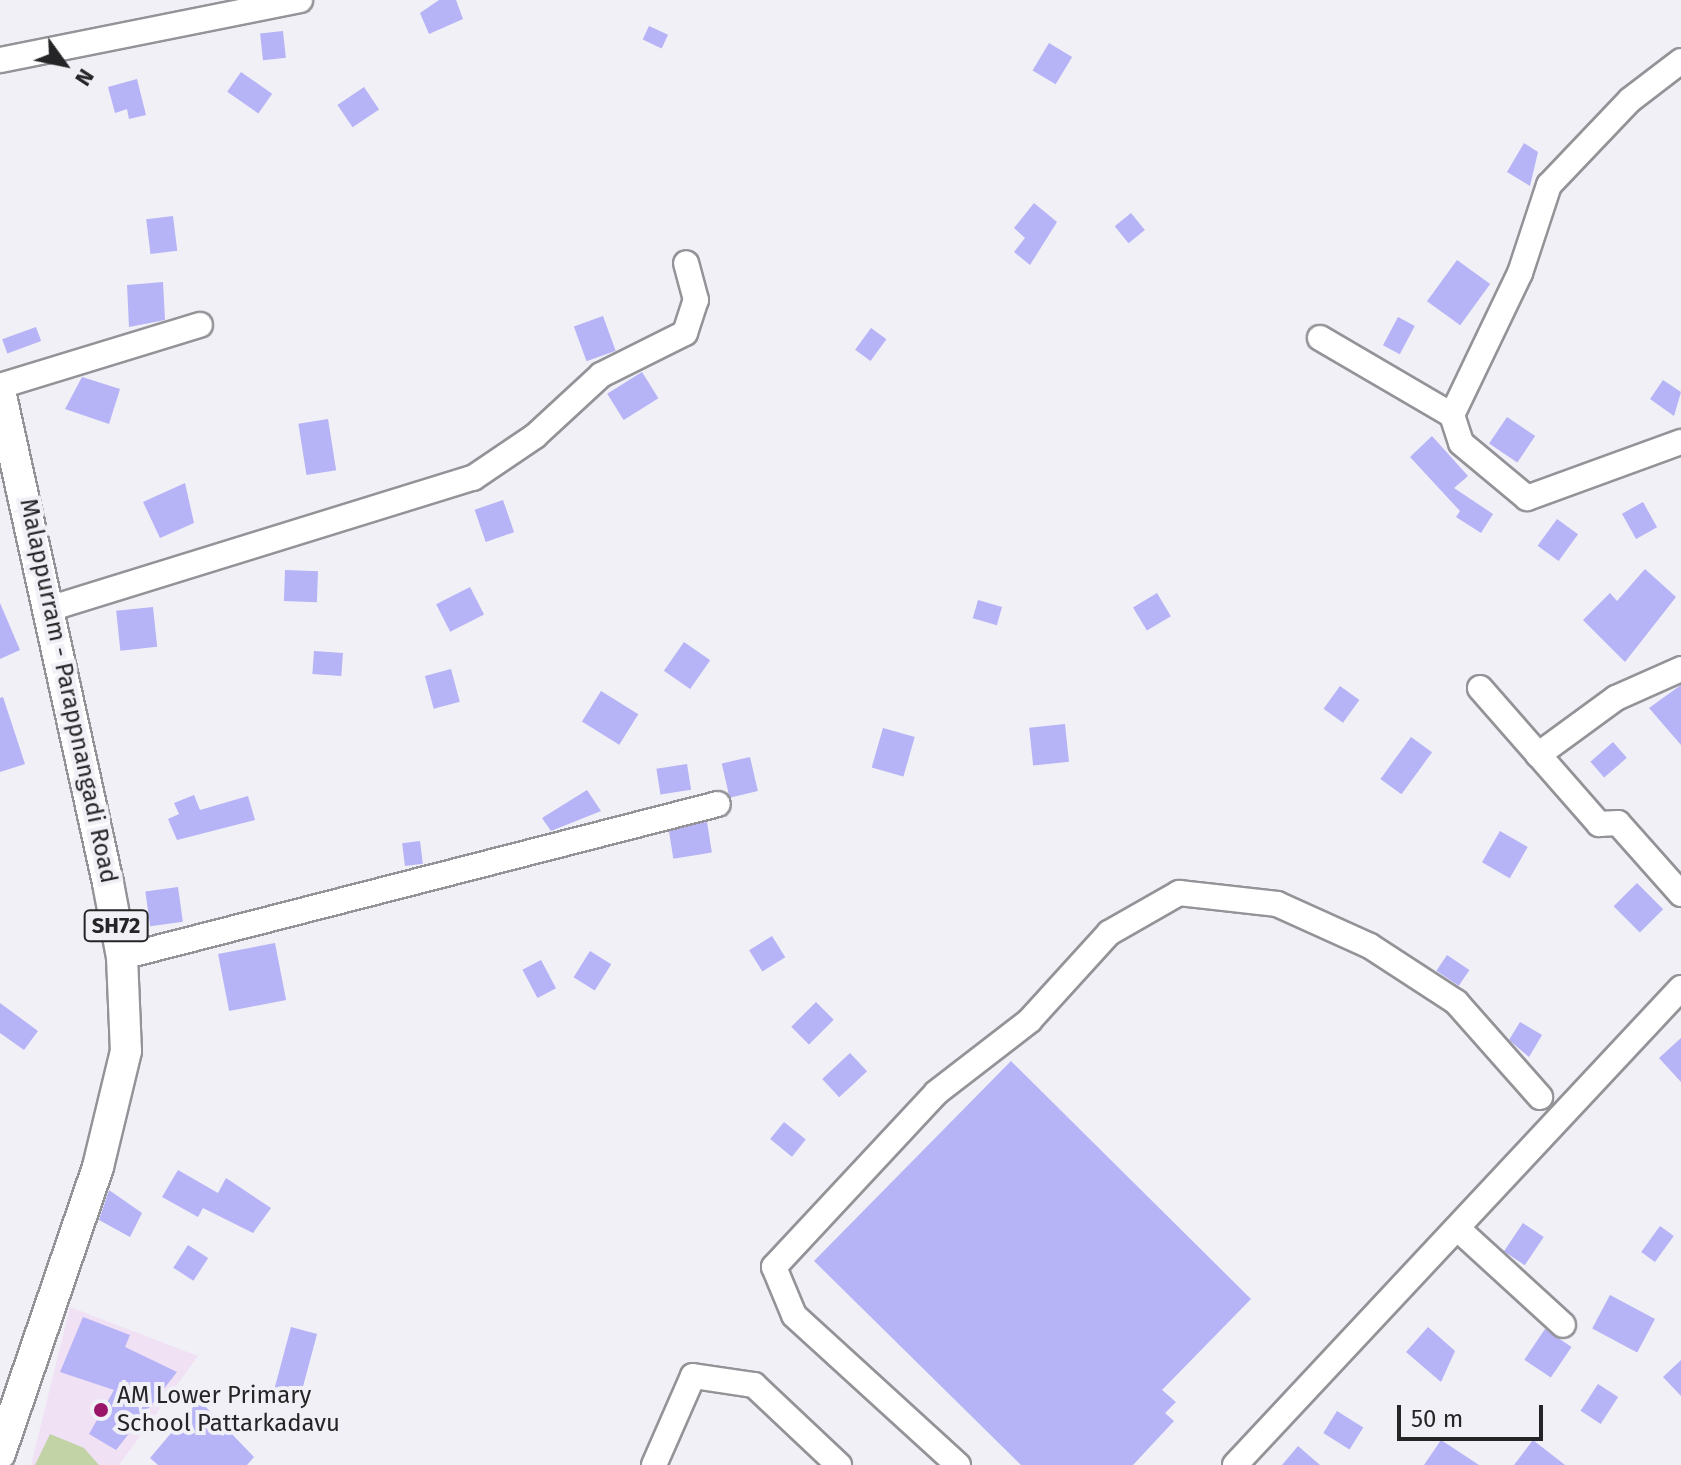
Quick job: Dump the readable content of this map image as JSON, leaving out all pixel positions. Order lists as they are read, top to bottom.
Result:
{
  "streets": {
    "main road": ["Malappurram - Parappnangadi Road", "SH72"]
  },
  "places": ["AM Lower Primary School Pattarkadavu"],
  "scale_bar": "50 m",
  "north": "bottom right"
}
